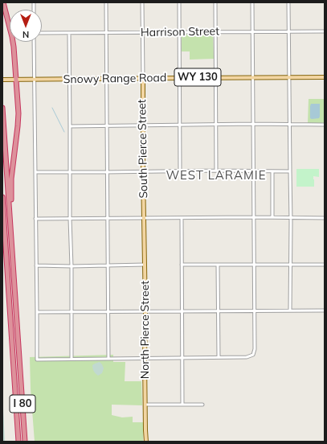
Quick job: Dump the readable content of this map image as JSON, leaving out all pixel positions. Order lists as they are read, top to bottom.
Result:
{
  "streets": {
    "highway": ["I 80"],
    "main road": [
      "WY 130",
      "Snowy Range Road",
      "South Pierce Street",
      "North Pierce Street"
    ],
    "street": ["Harrison Street"]
  },
  "crossings": [
    ["Harrison Street", "South Pierce Street"],
    ["Snowy Range Road", "South Pierce Street"],
    ["South Pierce Street", "North Pierce Street"]
  ],
  "districts": ["WEST LARAMIE"],
  "north": "bottom"
}
